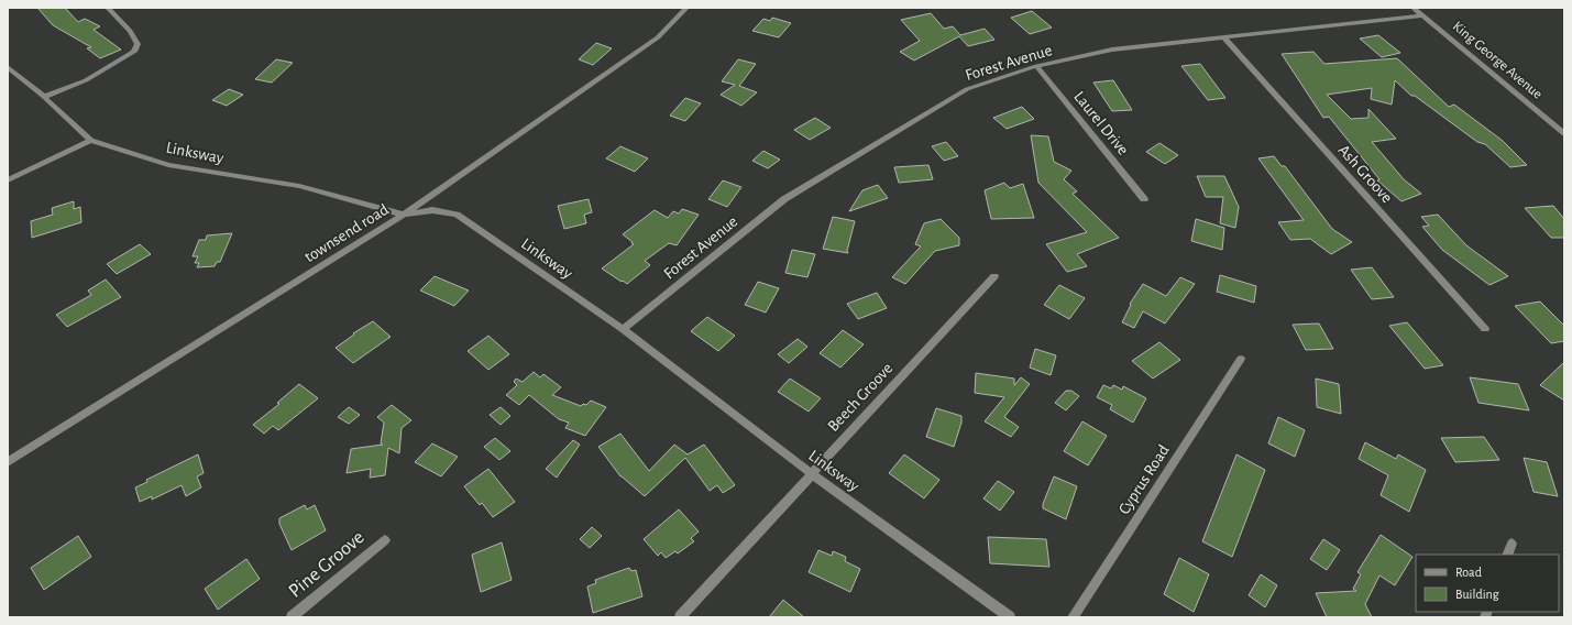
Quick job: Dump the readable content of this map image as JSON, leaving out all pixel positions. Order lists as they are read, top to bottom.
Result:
{
  "streets": {
    "street": [
      "King George Avenue",
      "Forest Avenue",
      "Laurel Drive",
      "Linksway",
      "Ash Groove",
      "townsend road",
      "Beech Groove",
      "Cyprus Road",
      "Pine Groove"
    ]
  },
  "crossings": [
    ["King George Avenue", "Forest Avenue"],
    ["Forest Avenue", "Laurel Drive"],
    ["Forest Avenue", "Linksway"],
    ["Forest Avenue", "Ash Groove"],
    ["Linksway", "townsend road"],
    ["Linksway", "Beech Groove"]
  ],
  "legend": ["Road", "Building"]
}
